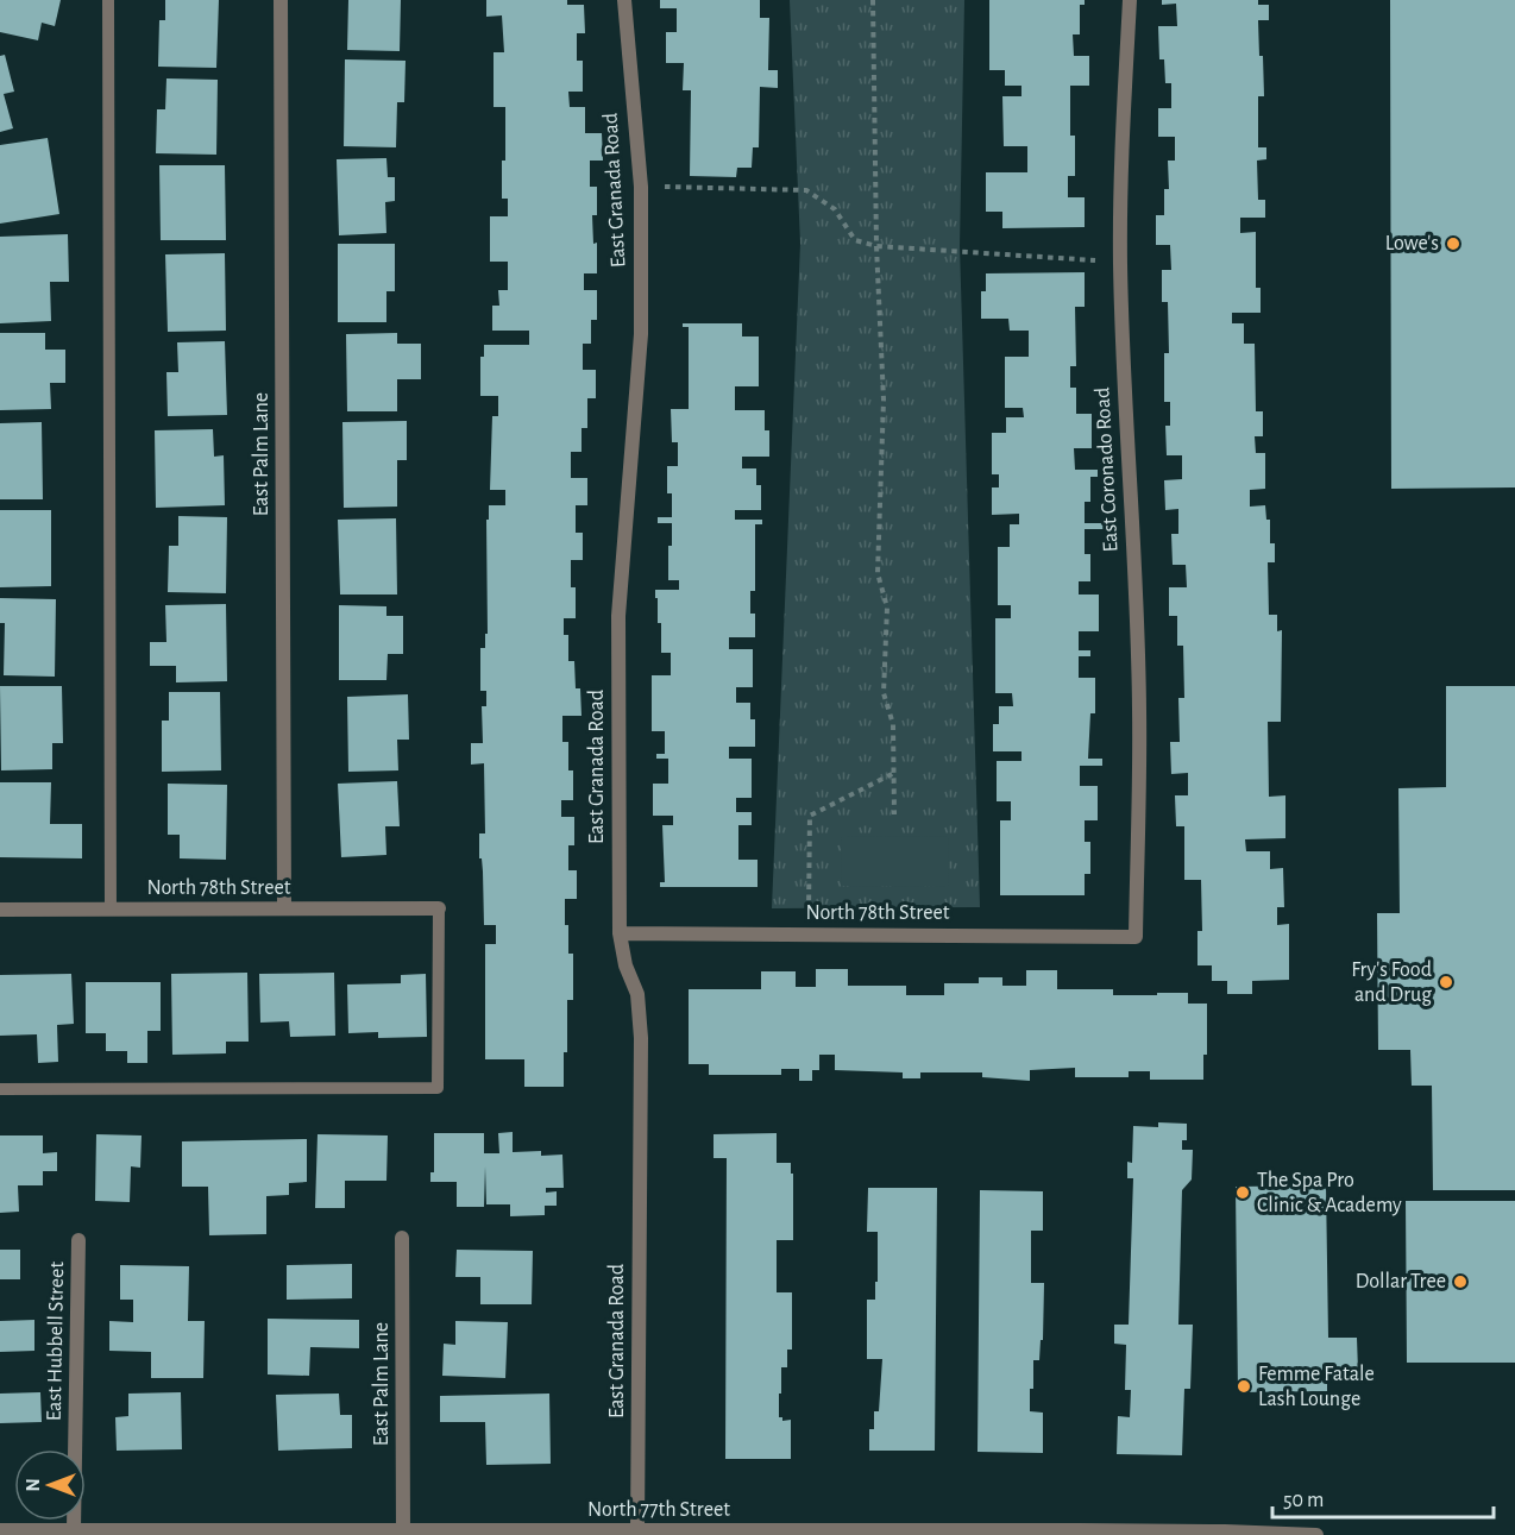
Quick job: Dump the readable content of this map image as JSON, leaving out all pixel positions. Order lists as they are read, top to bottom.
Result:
{
  "streets": {
    "street": [
      "East Granada Road",
      "East Palm Lane",
      "East Coronado Road",
      "North 78th Street",
      "East Hubbell Street",
      "North 77th Street"
    ]
  },
  "crossings": [
    ["East Granada Road", "North 78th Street"],
    ["East Granada Road", "North 77th Street"],
    ["East Palm Lane", "North 78th Street"],
    ["East Palm Lane", "North 77th Street"],
    ["East Coronado Road", "North 78th Street"],
    ["East Hubbell Street", "North 77th Street"]
  ],
  "places": [
    "Lowe's",
    "Fry's Food and Drug",
    "The Spa Pro Clinic & Academy",
    "Dollar Tree",
    "Femme Fatale Lash Lounge"
  ],
  "scale_bar": "50 m",
  "north": "left"
}
